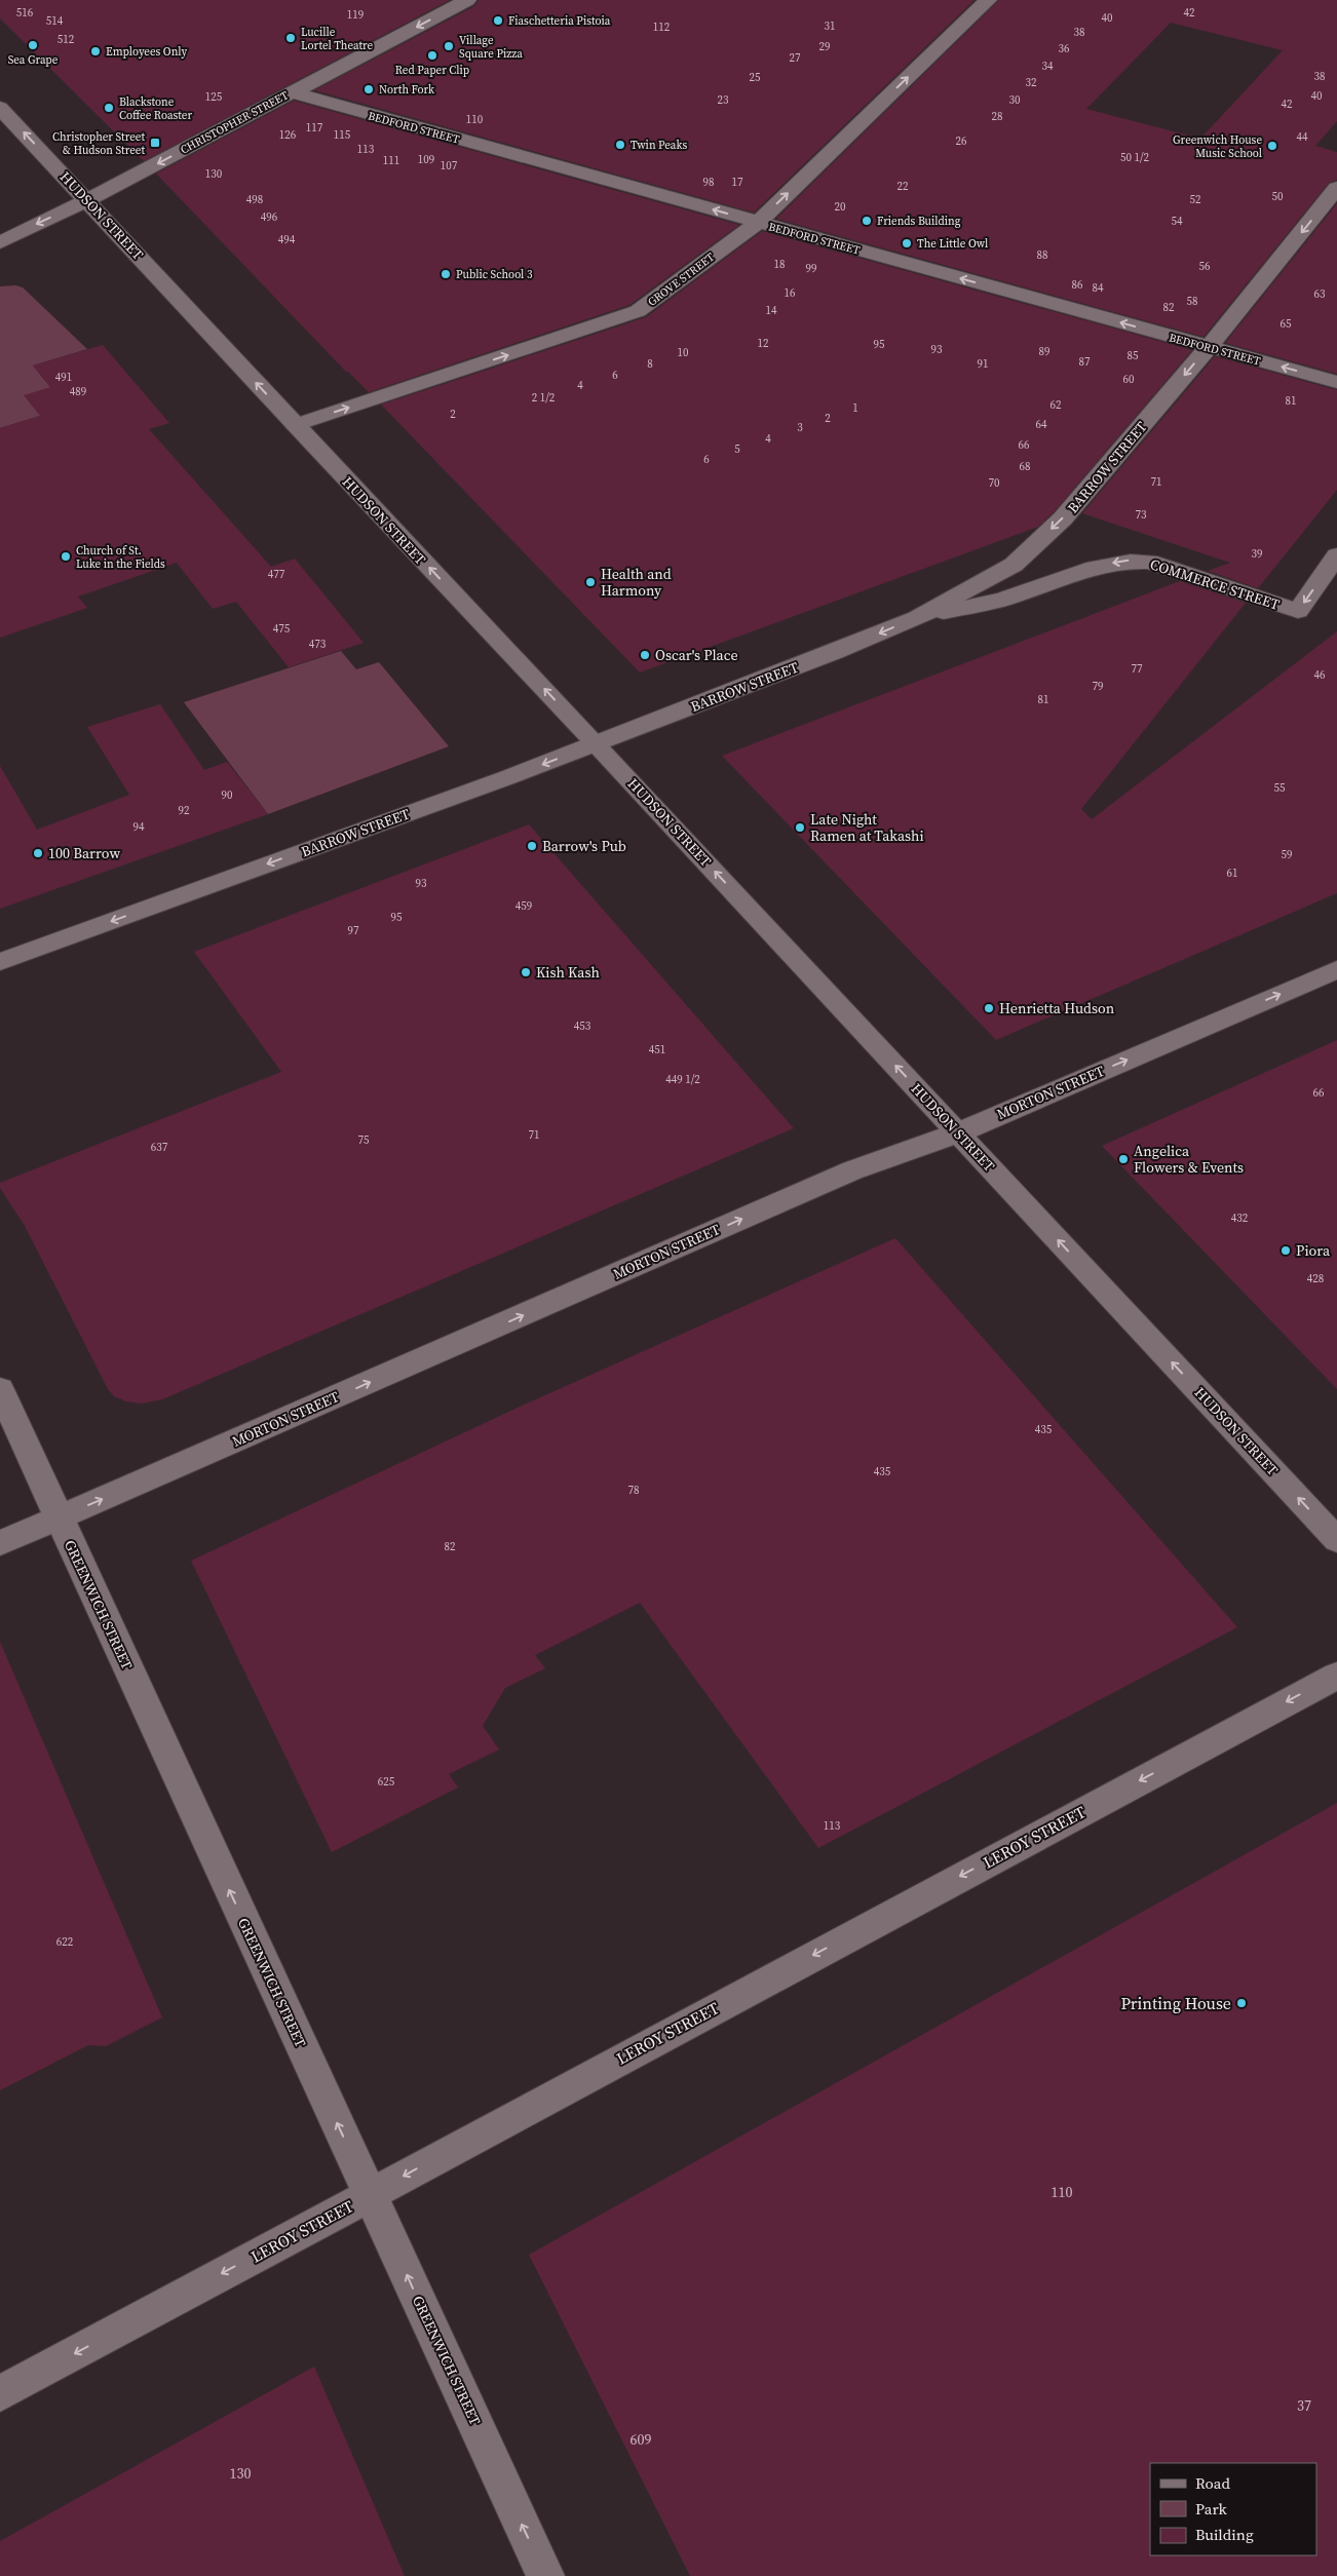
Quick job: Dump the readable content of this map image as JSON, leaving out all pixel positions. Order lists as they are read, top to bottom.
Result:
{
  "streets": {
    "street": [
      "CHRISTOPHER STREET",
      "BEDFORD STREET",
      "HUDSON STREET",
      "GROVE STREET",
      "BARROW STREET",
      "COMMERCE STREET",
      "MORTON STREET",
      "GREENWICH STREET",
      "LEROY STREET"
    ]
  },
  "crossings": [
    ["CHRISTOPHER STREET", "BEDFORD STREET"],
    ["CHRISTOPHER STREET", "HUDSON STREET"],
    ["BEDFORD STREET", "GROVE STREET"],
    ["BEDFORD STREET", "BARROW STREET"],
    ["HUDSON STREET", "GROVE STREET"],
    ["HUDSON STREET", "BARROW STREET"],
    ["HUDSON STREET", "MORTON STREET"],
    ["BARROW STREET", "COMMERCE STREET"],
    ["MORTON STREET", "GREENWICH STREET"],
    ["GREENWICH STREET", "LEROY STREET"]
  ],
  "one_way": [
    "CHRISTOPHER STREET",
    "BEDFORD STREET",
    "HUDSON STREET",
    "GROVE STREET",
    "BARROW STREET",
    "COMMERCE STREET",
    "MORTON STREET",
    "GREENWICH STREET",
    "LEROY STREET"
  ],
  "places": {
    "other": [
      "Fiaschetteria Pistoia",
      "Lucille Lortel Theatre",
      "Sea Grape",
      "Village Square Pizza",
      "Employees Only",
      "Red Paper Clip",
      "North Fork",
      "Blackstone Coffee Roaster",
      "Twin Peaks",
      "Greenwich House Music School",
      "Friends Building",
      "The Little Owl",
      "Public School 3",
      "Church of St. Luke in the Fields",
      "Health and Harmony",
      "Oscar's Place",
      "Late Night Ramen at Takashi",
      "Barrow's Pub",
      "100 Barrow",
      "Kish Kash",
      "Henrietta Hudson",
      "Angelica Flowers & Events",
      "Piora",
      "Printing House"
    ],
    "transit": ["Christopher Street & Hudson Street"]
  },
  "house_numbers": [
    "516",
    "42",
    "119",
    "40",
    "514",
    "31",
    "112",
    "38",
    "512",
    "29",
    "36",
    "27",
    "34",
    "38",
    "25",
    "32",
    "40",
    "125",
    "23",
    "30",
    "42",
    "28",
    "110",
    "117",
    "126",
    "115",
    "44",
    "26",
    "113",
    "50 1/2",
    "109",
    "111",
    "107",
    "130",
    "98",
    "17",
    "22",
    "50",
    "498",
    "52",
    "20",
    "496",
    "54",
    "494",
    "88",
    "18",
    "56",
    "99",
    "86",
    "84",
    "16",
    "63",
    "58",
    "82",
    "14",
    "65",
    "12",
    "95",
    "93",
    "89",
    "10",
    "85",
    "87",
    "8",
    "91",
    "6",
    "491",
    "60",
    "4",
    "489",
    "2 1/2",
    "81",
    "62",
    "1",
    "2",
    "2",
    "64",
    "3",
    "4",
    "66",
    "5",
    "6",
    "68",
    "71",
    "70",
    "73",
    "39",
    "477",
    "475",
    "473",
    "77",
    "46",
    "79",
    "81",
    "55",
    "90",
    "92",
    "94",
    "59",
    "61",
    "93",
    "459",
    "95",
    "97",
    "453",
    "451",
    "449 1/2",
    "66",
    "71",
    "75",
    "637",
    "432",
    "428",
    "435",
    "435",
    "78",
    "82",
    "625",
    "113",
    "622",
    "110",
    "37",
    "609",
    "130"
  ],
  "legend": ["Road", "Park", "Building"]
}
